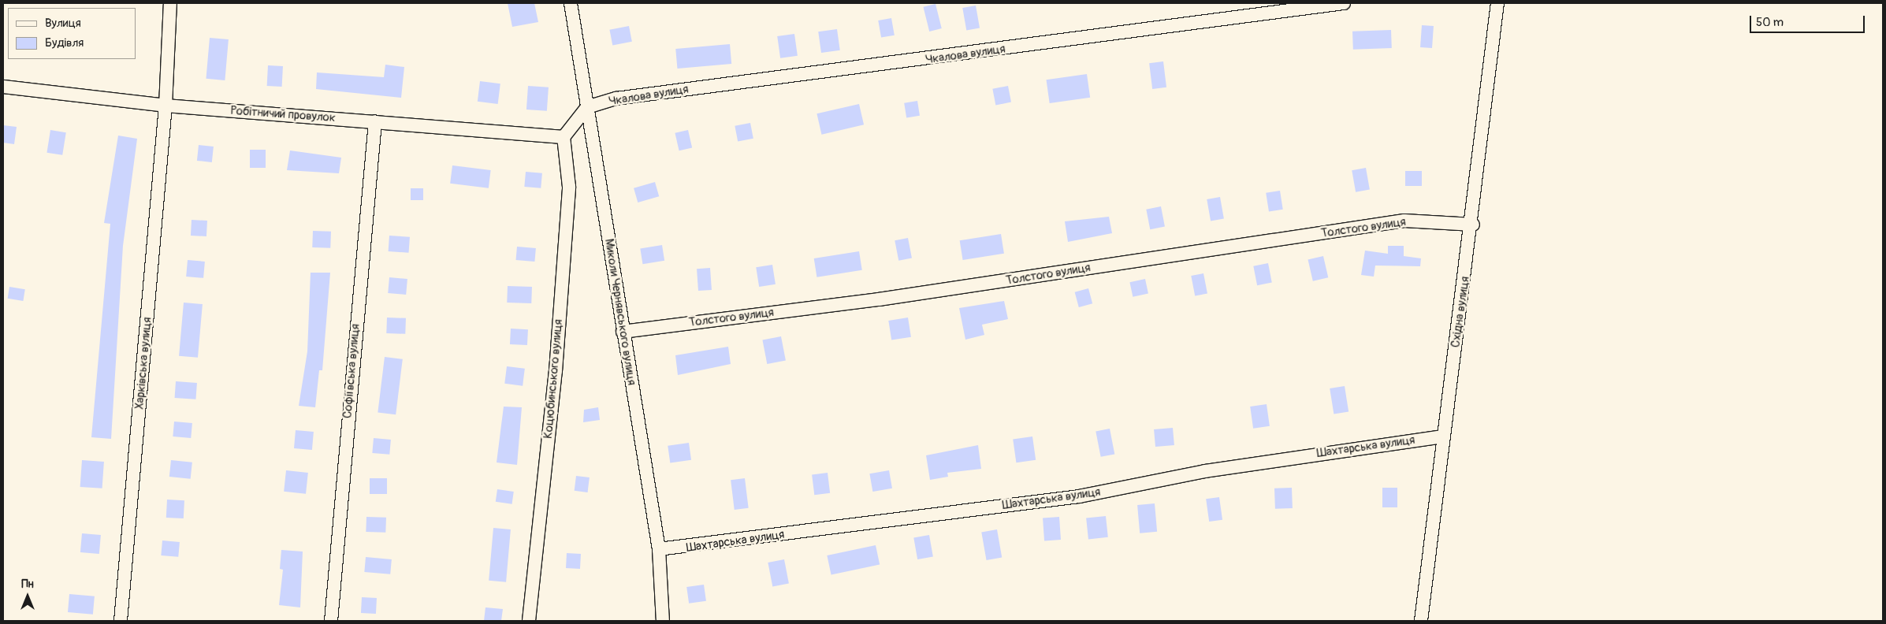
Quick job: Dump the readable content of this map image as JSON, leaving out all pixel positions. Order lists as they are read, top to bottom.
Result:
{
  "streets": {
    "street": [
      "Чкалова вулиця",
      "Робітничий провулок",
      "Толстого вулиця",
      "Миколи Чернявського вулиця",
      "Східна вулиця",
      "Харківська вулиця",
      "Софіївська вулиця",
      "Коцюбинського вулиця",
      "Шахтарська вулиця"
    ]
  },
  "crossings": [
    ["Чкалова вулиця", "Миколи Чернявського вулиця"],
    ["Робітничий провулок", "Харківська вулиця"],
    ["Робітничий провулок", "Софіївська вулиця"],
    ["Робітничий провулок", "Коцюбинського вулиця"],
    ["Толстого вулиця", "Миколи Чернявського вулиця"],
    ["Толстого вулиця", "Східна вулиця"],
    ["Миколи Чернявського вулиця", "Шахтарська вулиця"],
    ["Східна вулиця", "Шахтарська вулиця"]
  ],
  "legend": ["Вулиця", "Будівля"],
  "scale_bar": "50 m",
  "north": "top"
}
